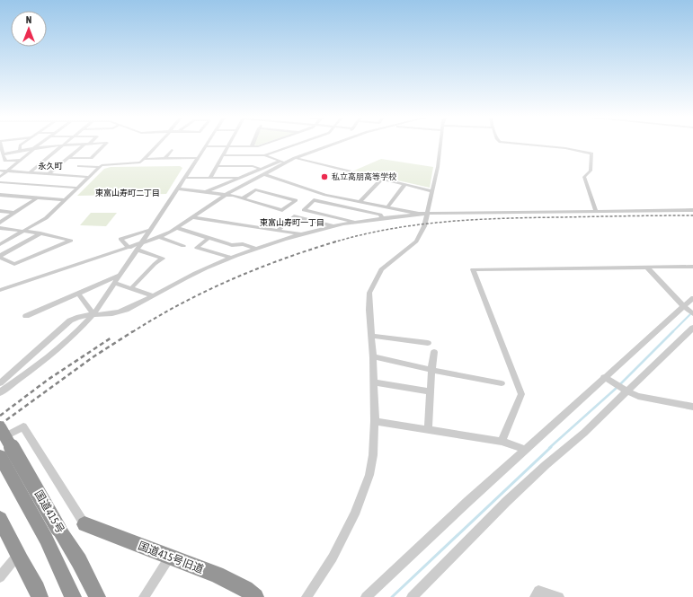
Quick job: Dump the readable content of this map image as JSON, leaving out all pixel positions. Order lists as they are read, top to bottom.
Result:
{
  "streets": {
    "highway": ["国道415号", "国道415号旧道"]
  },
  "districts": ["永久町", "東富山寿町二丁目", "東富山寿町一丁目"],
  "places": ["私立高朋高等学校"],
  "north": "top"
}
